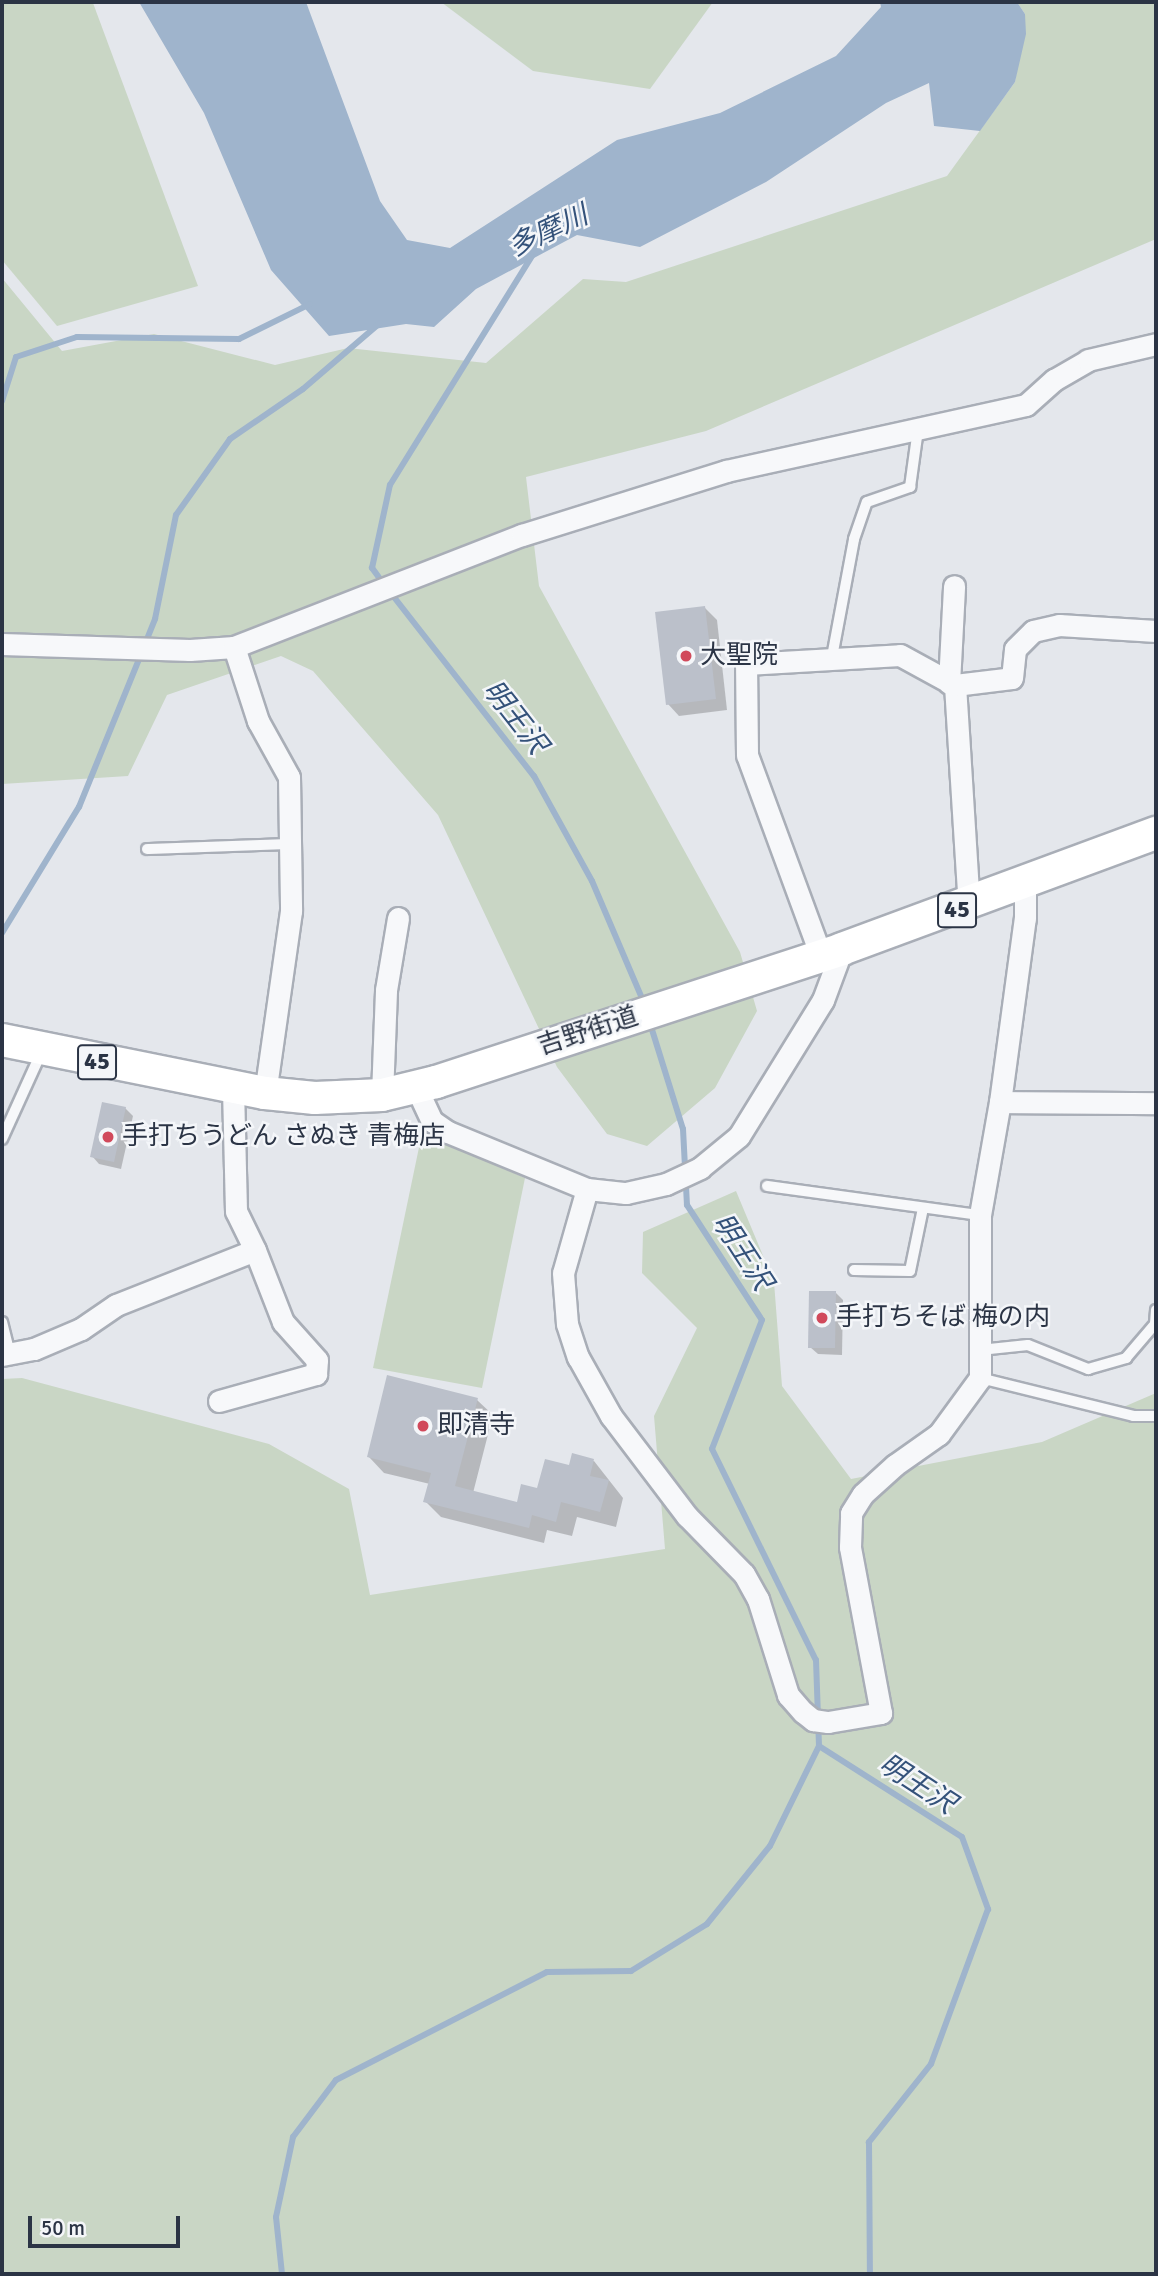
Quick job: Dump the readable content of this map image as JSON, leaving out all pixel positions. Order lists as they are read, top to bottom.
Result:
{
  "streets": {
    "main road": ["45", "吉野街道"]
  },
  "water": ["多摩川", "明王沢"],
  "places": [
    "大聖院",
    "手打ちうどん さぬき 青梅店",
    "手打ちそば 梅の内",
    "即清寺"
  ],
  "scale_bar": "50 m"
}
